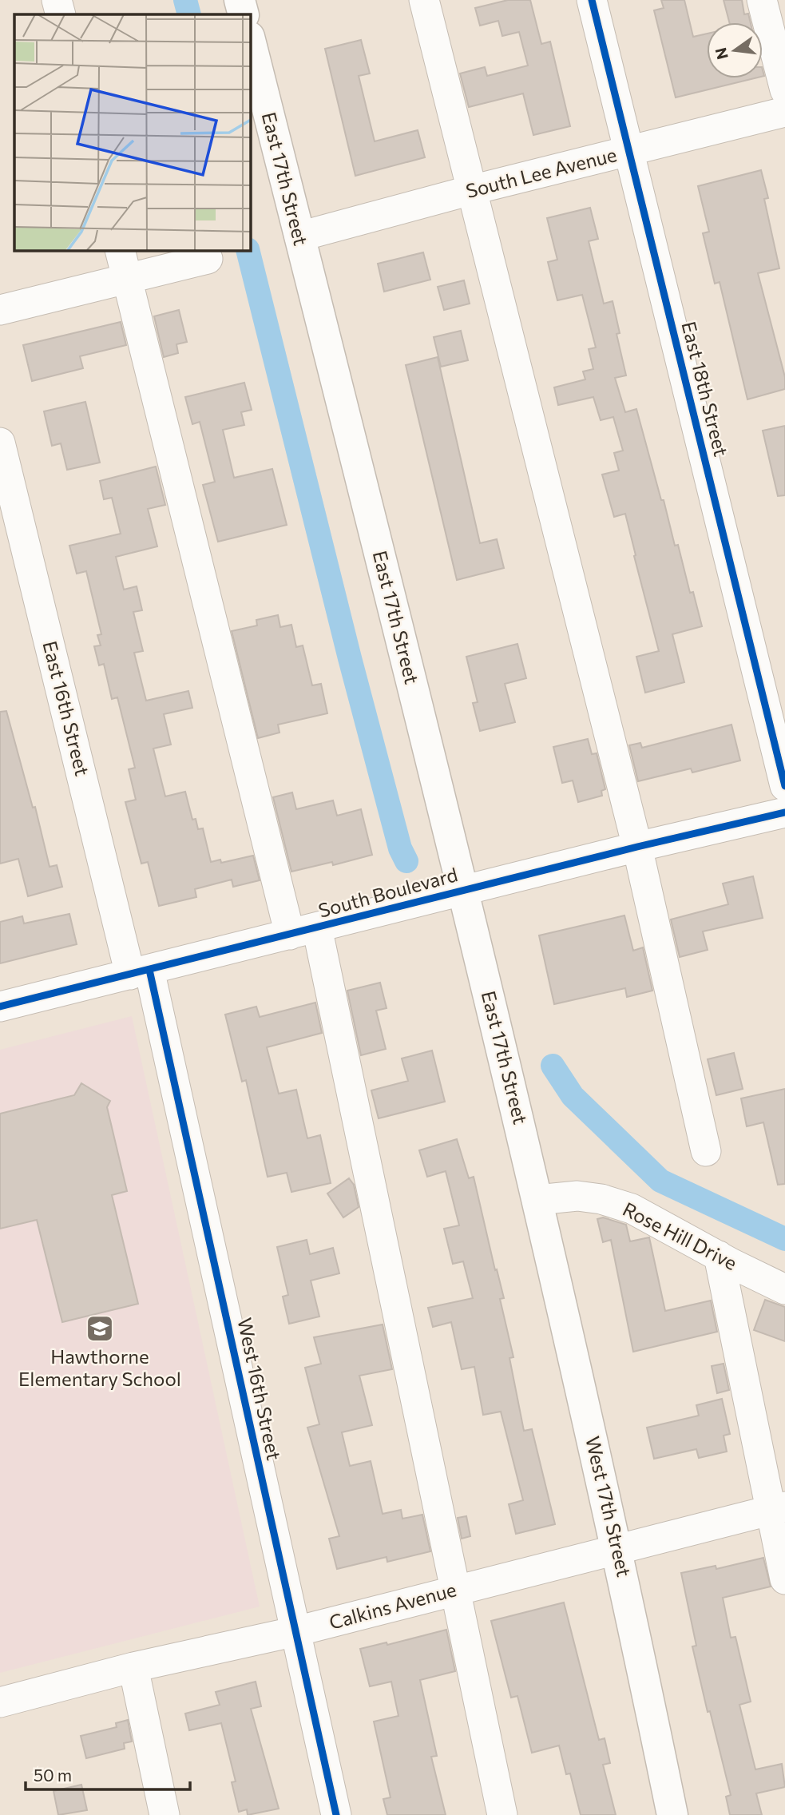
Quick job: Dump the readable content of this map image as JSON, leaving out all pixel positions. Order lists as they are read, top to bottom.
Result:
{
  "streets": {
    "main road": ["East 17th Street", "West 17th Street"],
    "street": [
      "South Lee Avenue",
      "East 18th Street",
      "East 16th Street",
      "South Boulevard",
      "Rose Hill Drive",
      "West 16th Street",
      "Calkins Avenue"
    ]
  },
  "crossings": [
    ["South Lee Avenue", "East 17th Street"],
    ["South Lee Avenue", "East 18th Street"],
    ["East 17th Street", "South Boulevard"],
    ["East 17th Street", "Rose Hill Drive"],
    ["East 17th Street", "West 17th Street"],
    ["East 16th Street", "South Boulevard"],
    ["East 16th Street", "West 16th Street"],
    ["South Boulevard", "West 16th Street"],
    ["Rose Hill Drive", "West 17th Street"],
    ["West 16th Street", "Calkins Avenue"],
    ["West 17th Street", "Calkins Avenue"]
  ],
  "places": {
    "school or university": ["Hawthorne Elementary School"]
  },
  "scale_bar": "50 m",
  "north": "left"
}
